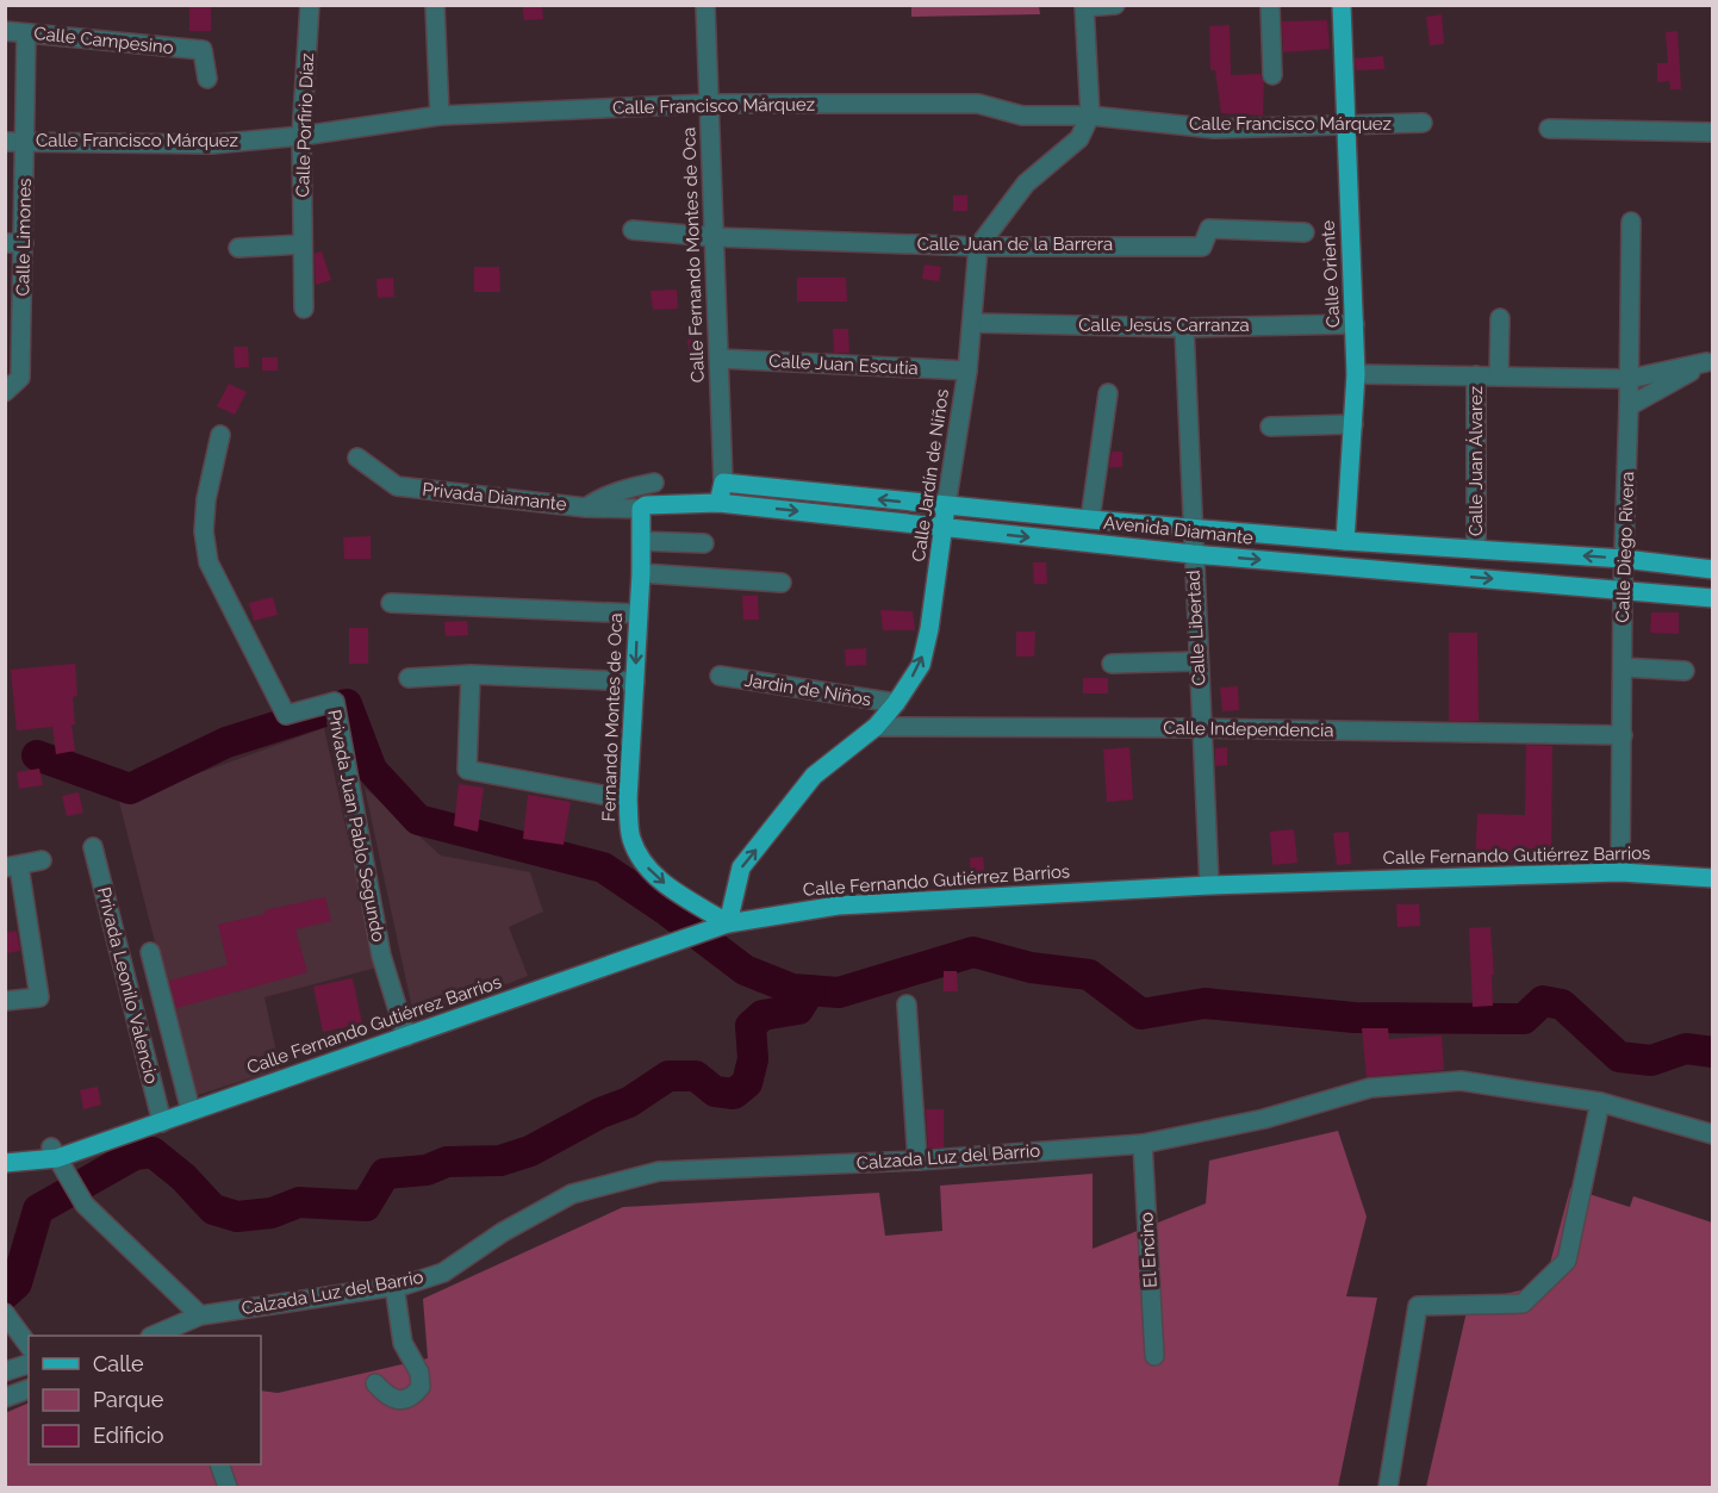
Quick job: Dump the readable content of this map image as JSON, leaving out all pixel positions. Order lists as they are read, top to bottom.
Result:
{
  "streets": {
    "main road": [
      "Calle Fernando Montes de Oca",
      "Calle Oriente",
      "Calle Jardín de Niños",
      "Avenida Diamante",
      "Fernando Montes de Oca",
      "Calle Fernando Gutiérrez Barrios"
    ],
    "street": [
      "Calle Campesino",
      "Calle Francisco Márquez",
      "Calle Porfirio Díaz",
      "Calle Limones",
      "Calle Juan de la Barrera",
      "Calle Jesús Carranza",
      "Calle Juan Escutia",
      "Calle Juan Álvarez",
      "Privada Diamante",
      "Calle Diego Rivera",
      "Calle Libertad",
      "Jardin de Niños",
      "Calle Independencia",
      "Privada Juan Pablo Segundo",
      "Privada Leonilo Valencio",
      "Calzada Luz del Barrio",
      "El Encino"
    ]
  },
  "crossings": [
    ["Calle Campesino", "Calle Limones"],
    ["Calle Francisco Márquez", "Calle Porfirio Díaz"],
    ["Calle Francisco Márquez", "Calle Limones"],
    ["Calle Francisco Márquez", "Calle Fernando Montes de Oca"],
    ["Calle Francisco Márquez", "Calle Oriente"],
    ["Calle Juan de la Barrera", "Calle Fernando Montes de Oca"],
    ["Calle Juan de la Barrera", "Calle Jardín de Niños"],
    ["Calle Fernando Montes de Oca", "Calle Juan Escutia"],
    ["Calle Fernando Montes de Oca", "Avenida Diamante"],
    ["Calle Oriente", "Calle Jesús Carranza"],
    ["Calle Oriente", "Avenida Diamante"],
    ["Calle Jesús Carranza", "Calle Jardín de Niños"],
    ["Calle Jesús Carranza", "Calle Libertad"],
    ["Calle Juan Escutia", "Calle Jardín de Niños"],
    ["Calle Juan Álvarez", "Avenida Diamante"],
    ["Calle Jardín de Niños", "Avenida Diamante"],
    ["Calle Jardín de Niños", "Jardin de Niños"],
    ["Calle Jardín de Niños", "Fernando Montes de Oca"],
    ["Calle Jardín de Niños", "Calle Independencia"],
    ["Calle Jardín de Niños", "Calle Fernando Gutiérrez Barrios"],
    ["Privada Diamante", "Avenida Diamante"],
    ["Privada Diamante", "Fernando Montes de Oca"],
    ["Avenida Diamante", "Calle Diego Rivera"],
    ["Avenida Diamante", "Calle Libertad"],
    ["Avenida Diamante", "Fernando Montes de Oca"],
    ["Calle Diego Rivera", "Calle Independencia"],
    ["Calle Diego Rivera", "Calle Fernando Gutiérrez Barrios"],
    ["Calle Libertad", "Calle Independencia"],
    ["Calle Libertad", "Calle Fernando Gutiérrez Barrios"],
    ["Fernando Montes de Oca", "Calle Fernando Gutiérrez Barrios"],
    ["Privada Juan Pablo Segundo", "Calle Fernando Gutiérrez Barrios"],
    ["Calle Fernando Gutiérrez Barrios", "Privada Leonilo Valencio"],
    ["Calzada Luz del Barrio", "El Encino"]
  ],
  "one_way": ["Calle Jardín de Niños", "Fernando Montes de Oca"],
  "legend": ["Calle", "Parque", "Edificio"]
}
